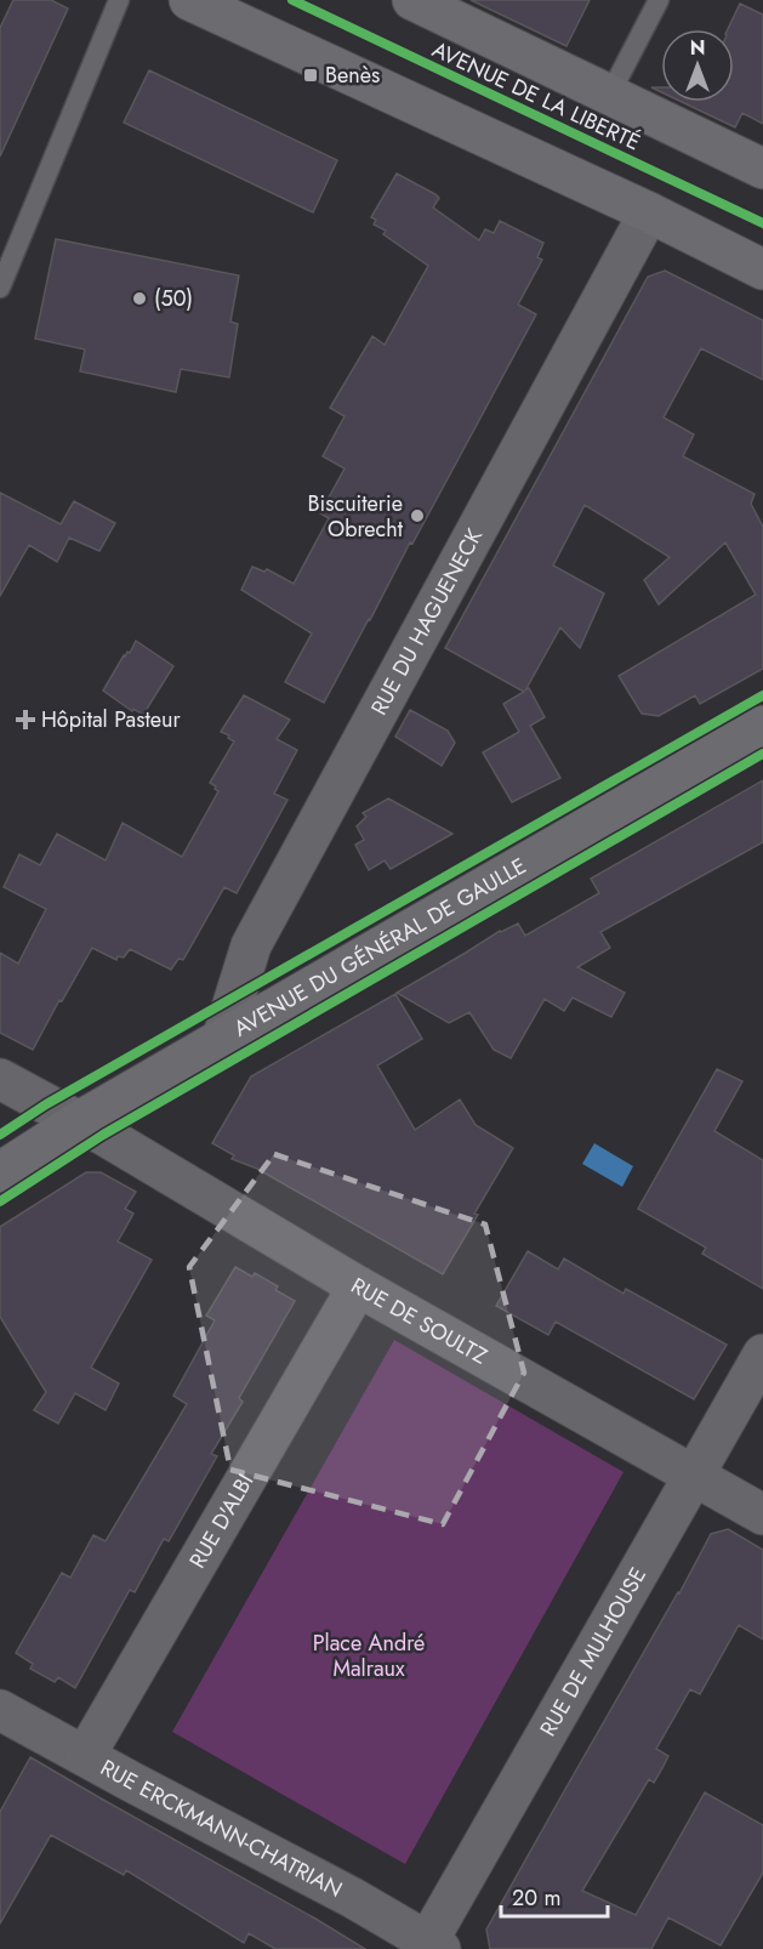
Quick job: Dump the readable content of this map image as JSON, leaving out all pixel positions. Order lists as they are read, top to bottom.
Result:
{
  "streets": {
    "main road": ["AVENUE DE LA LIBERTÉ", "AVENUE DU GÉNÉRAL DE GAULLE"],
    "street": [
      "RUE DU HAGUENECK",
      "RUE DE SOULTZ",
      "RUE D'ALBI",
      "RUE DE MULHOUSE",
      "RUE ERCKMANN-CHATRIAN"
    ]
  },
  "crossings": [
    ["RUE DU HAGUENECK", "AVENUE DU GÉNÉRAL DE GAULLE"],
    ["AVENUE DU GÉNÉRAL DE GAULLE", "RUE DE SOULTZ"],
    ["RUE DE SOULTZ", "RUE D'ALBI"],
    ["RUE DE SOULTZ", "RUE DE MULHOUSE"],
    ["RUE D'ALBI", "RUE ERCKMANN-CHATRIAN"],
    ["RUE DE MULHOUSE", "RUE ERCKMANN-CHATRIAN"]
  ],
  "parks": ["Place André Malraux"],
  "places": {
    "transit": ["Benès"],
    "other": ["(50)", "Biscuiterie Obrecht"],
    "health": ["Hôpital Pasteur"]
  },
  "scale_bar": "20 m",
  "north": "top"
}
